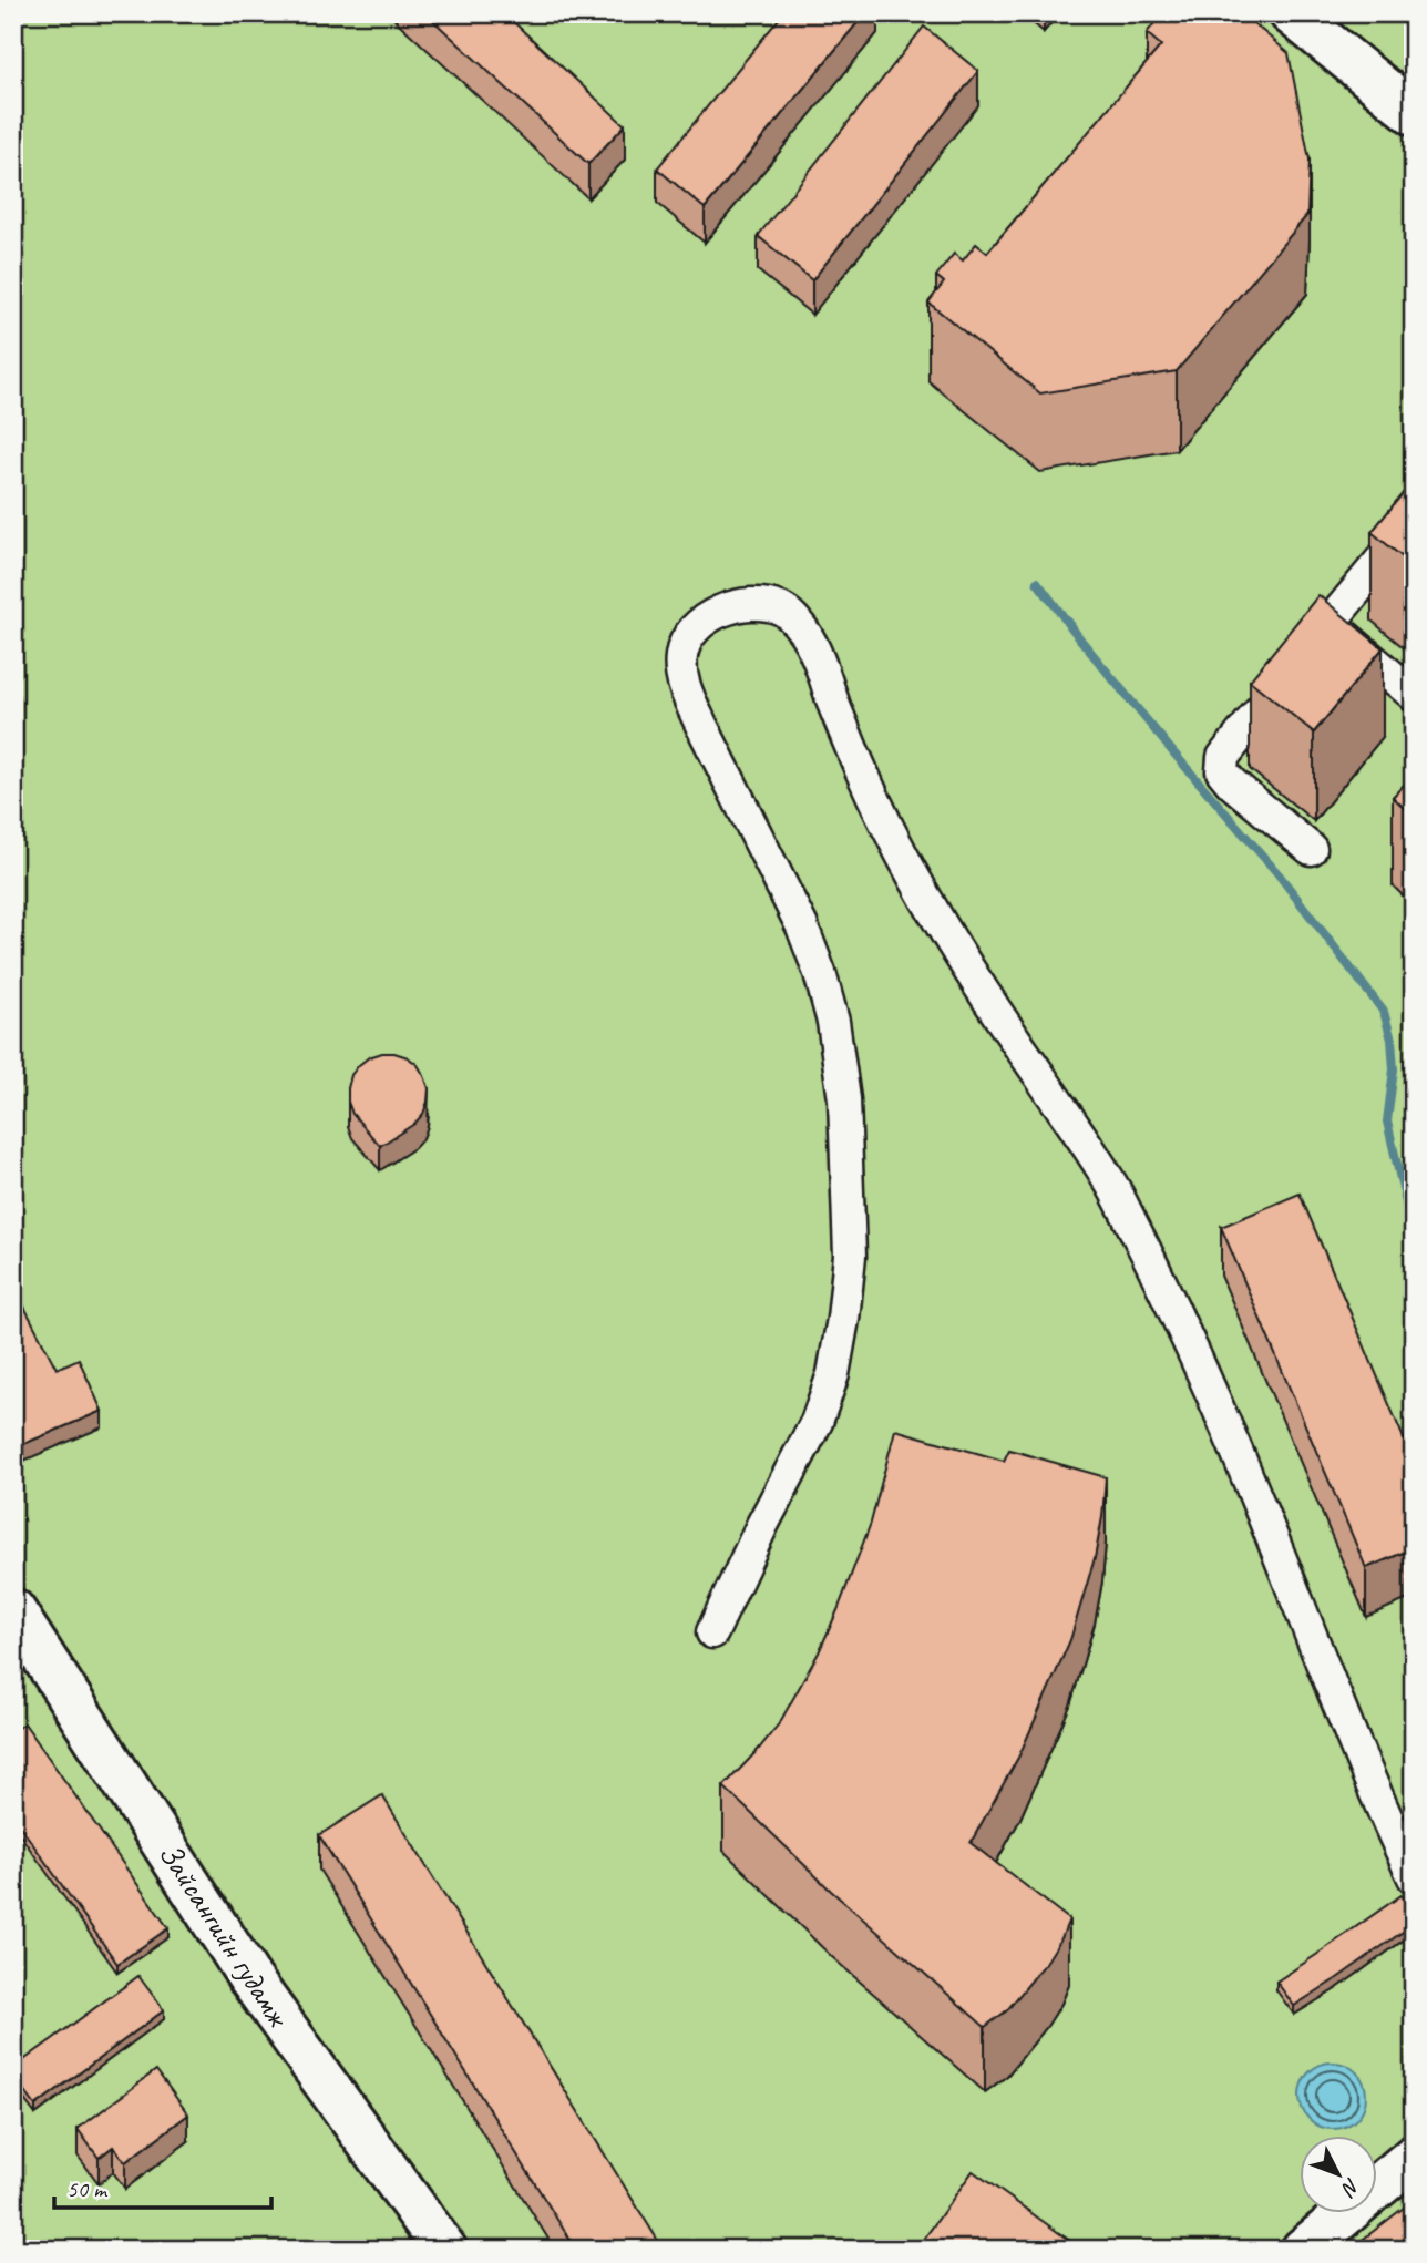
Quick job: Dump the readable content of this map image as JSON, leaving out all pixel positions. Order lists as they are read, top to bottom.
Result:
{
  "streets": {
    "main road": ["Зайсангийн гудамж"]
  },
  "scale_bar": "50 m",
  "north": "bottom right"
}
